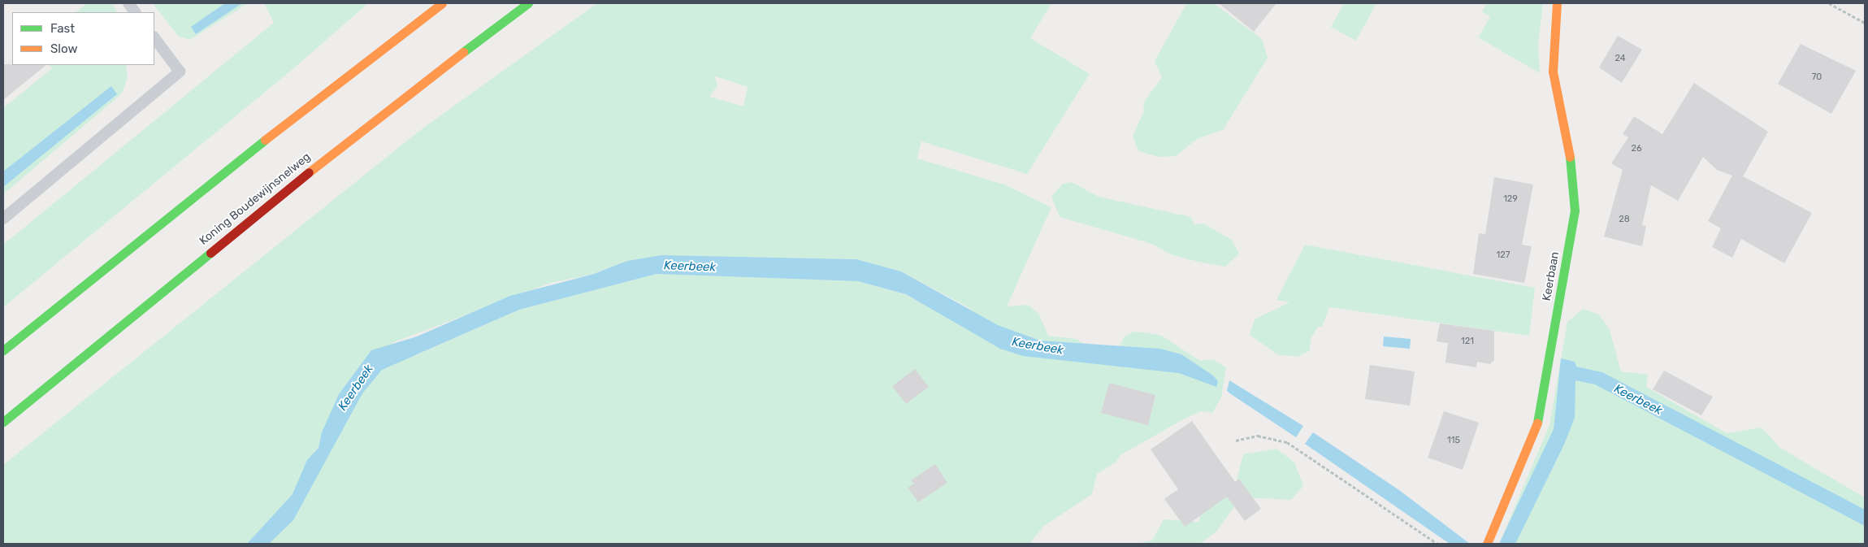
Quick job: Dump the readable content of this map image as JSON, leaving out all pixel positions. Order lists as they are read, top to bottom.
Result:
{
  "streets": {
    "main road": ["Koning Boudewijnsnelweg", "Keerbaan"]
  },
  "water": ["Keerbeek"],
  "house_numbers": [
    "24",
    "70",
    "26",
    "129",
    "28",
    "127",
    "121",
    "115"
  ],
  "legend": ["Fast", "Slow"]
}
